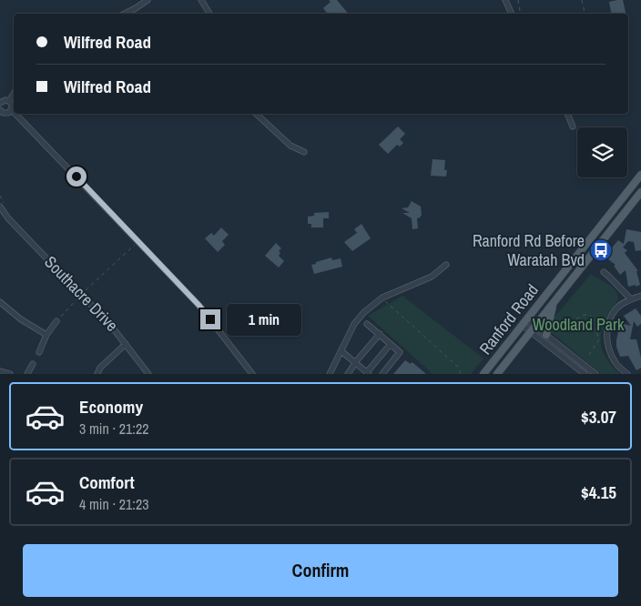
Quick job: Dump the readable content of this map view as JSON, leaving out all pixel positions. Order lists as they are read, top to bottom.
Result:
{
  "streets": {
    "main road": ["Ranford Road"],
    "street": ["Southacre Drive"]
  },
  "parks": ["Woodland Park"],
  "places": {
    "bus stop": ["Ranford Rd Before Waratah Bvd"]
  },
  "page": {
    "banner": ["Wilfred Road", "Wilfred Road"],
    "bubble": "1 min",
    "list": [
      {
        "name": "Economy",
        "note": "3 min · 21:22",
        "value": "$3.07"
      },
      {
        "name": "Comfort",
        "note": "4 min · 21:23",
        "value": "$4.15"
      }
    ],
    "buttons": "Confirm"
  }
}
